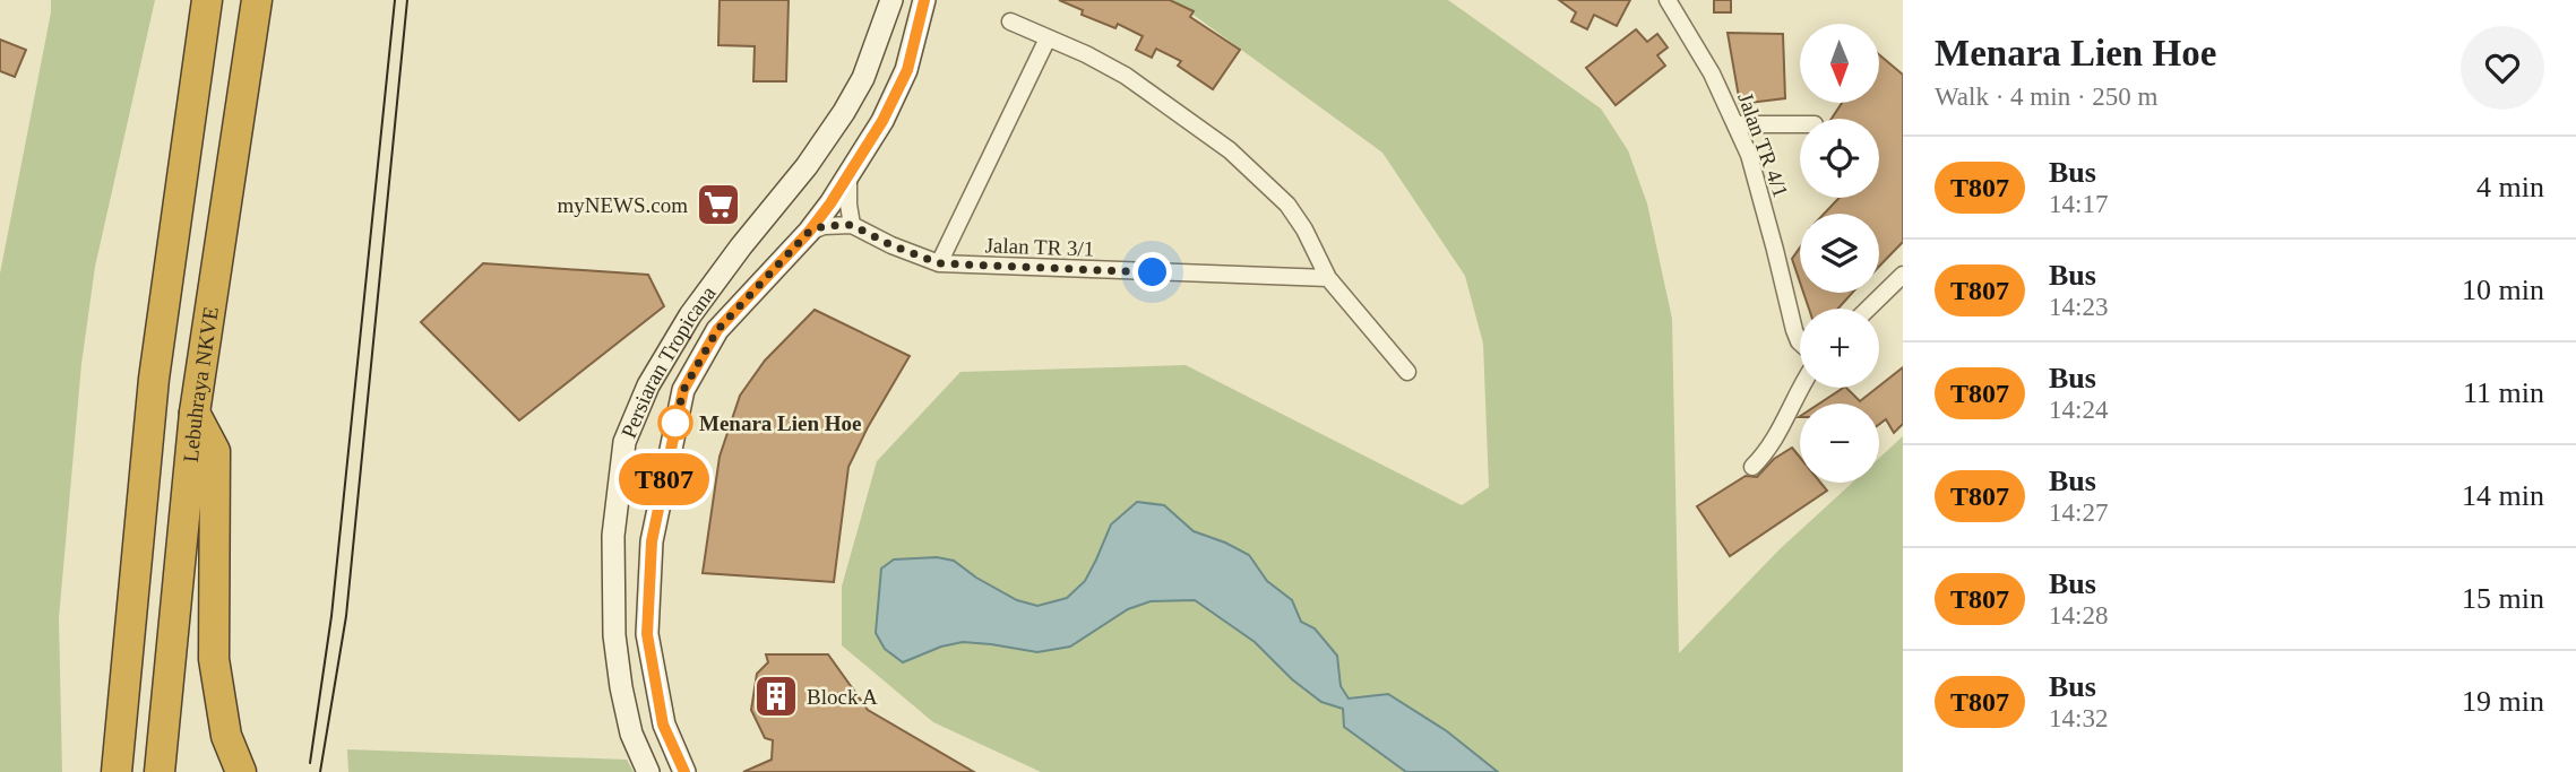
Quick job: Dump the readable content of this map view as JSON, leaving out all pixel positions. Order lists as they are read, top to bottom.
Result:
{
  "streets": {
    "highway": ["Lebuhraya NKVE"],
    "main road": ["Persiaran Tropicana"],
    "street": ["Jalan TR 4/1", "Jalan TR 3/1"]
  },
  "places": {
    "supermarket": ["myNEWS.com"],
    "other": ["Menara Lien Hoe"],
    "building": ["Block A"]
  },
  "lines": ["bus line T807"],
  "north": "bottom",
  "page": {
    "on_map": "T807",
    "heading": ["Menara Lien Hoe", "Walk · 4 min · 250 m"],
    "map_buttons": ["+", "−"],
    "list": [
      {
        "mark": "T807",
        "name": "Bus",
        "note": "14:17",
        "value": "4 min"
      },
      {
        "mark": "T807",
        "name": "Bus",
        "note": "14:23",
        "value": "10 min"
      },
      {
        "mark": "T807",
        "name": "Bus",
        "note": "14:24",
        "value": "11 min"
      },
      {
        "mark": "T807",
        "name": "Bus",
        "note": "14:27",
        "value": "14 min"
      },
      {
        "mark": "T807",
        "name": "Bus",
        "note": "14:28",
        "value": "15 min"
      },
      {
        "mark": "T807",
        "name": "Bus",
        "note": "14:32",
        "value": "19 min"
      }
    ]
  }
}
